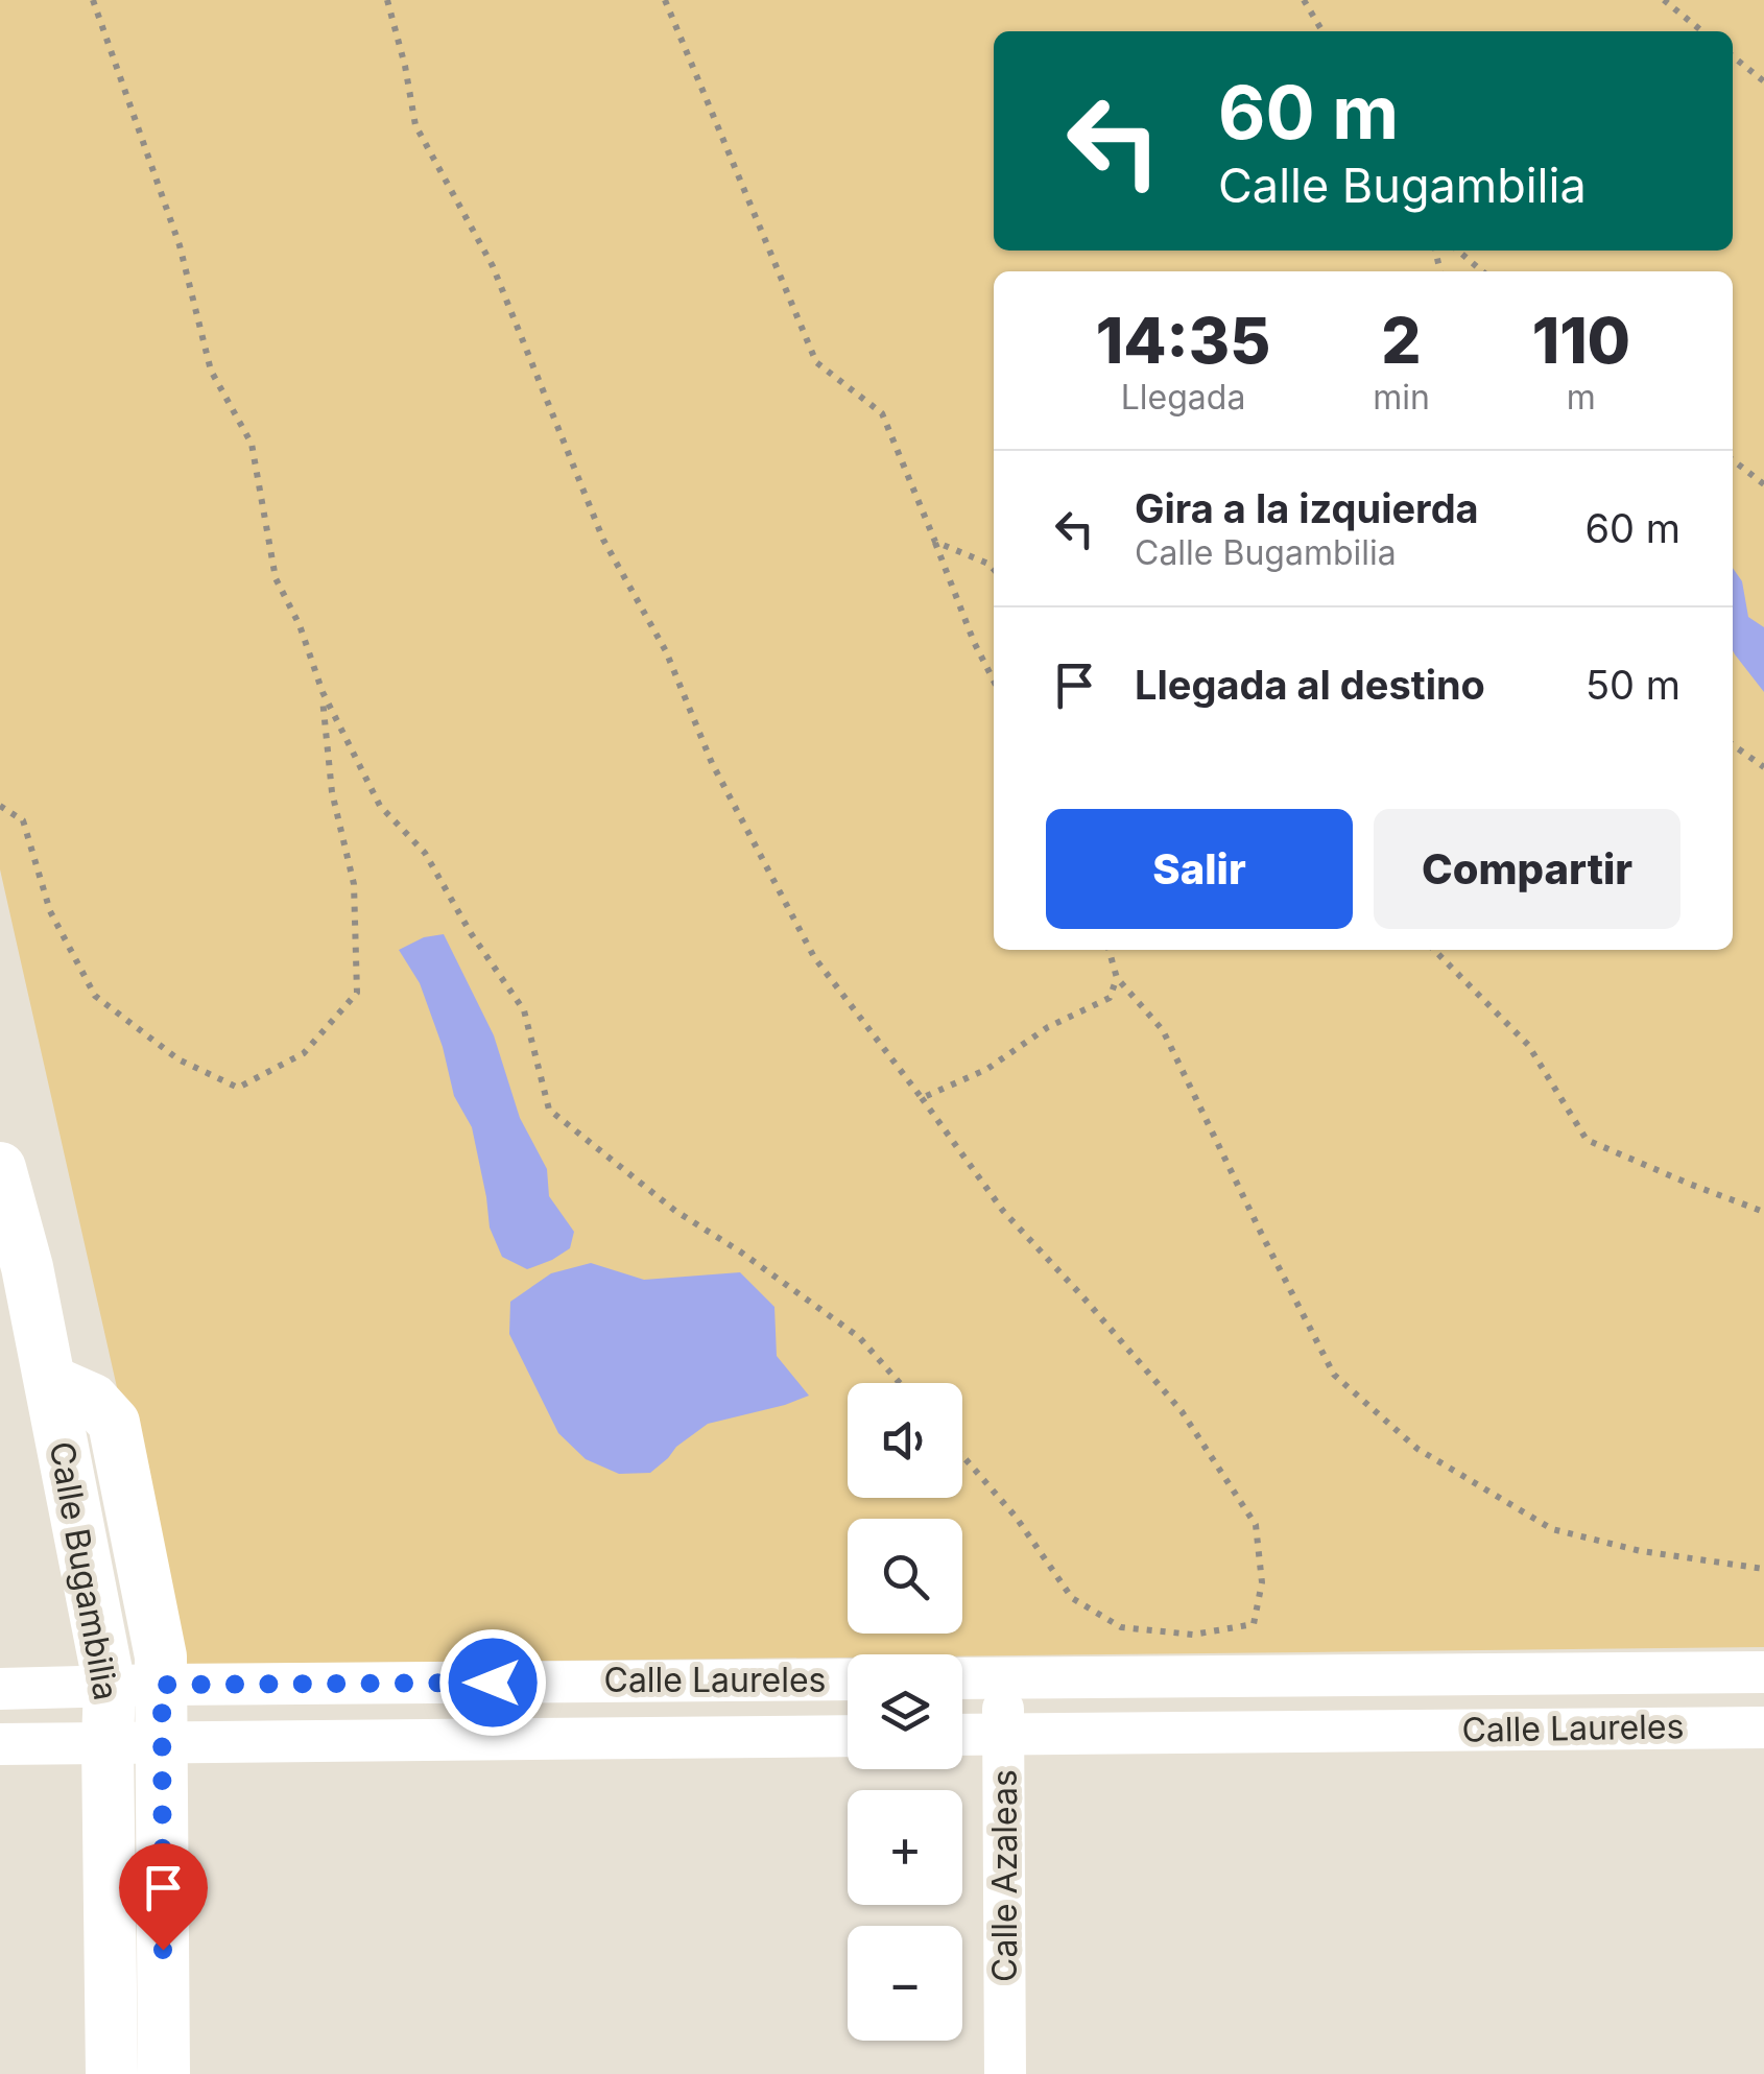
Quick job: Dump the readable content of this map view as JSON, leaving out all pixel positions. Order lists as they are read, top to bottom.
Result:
{
  "streets": {
    "street": ["Calle Bugambilia", "Calle Laureles", "Calle Azaleas"]
  },
  "crossings": [
    ["Calle Bugambilia", "Calle Laureles"],
    ["Calle Laureles", "Calle Azaleas"]
  ],
  "page": {
    "turn": ["60 m", "Calle Bugambilia"],
    "eta": [
      "14:35",
      "Llegada",
      "2",
      "min",
      "110",
      "m"
    ],
    "list": [
      {
        "name": "Gira a la izquierda",
        "note": "Calle Bugambilia",
        "value": "60 m"
      },
      {
        "name": "Llegada al destino",
        "value": "50 m"
      }
    ],
    "buttons": ["Salir", "Compartir"],
    "map_buttons": ["+", "−"]
  }
}
